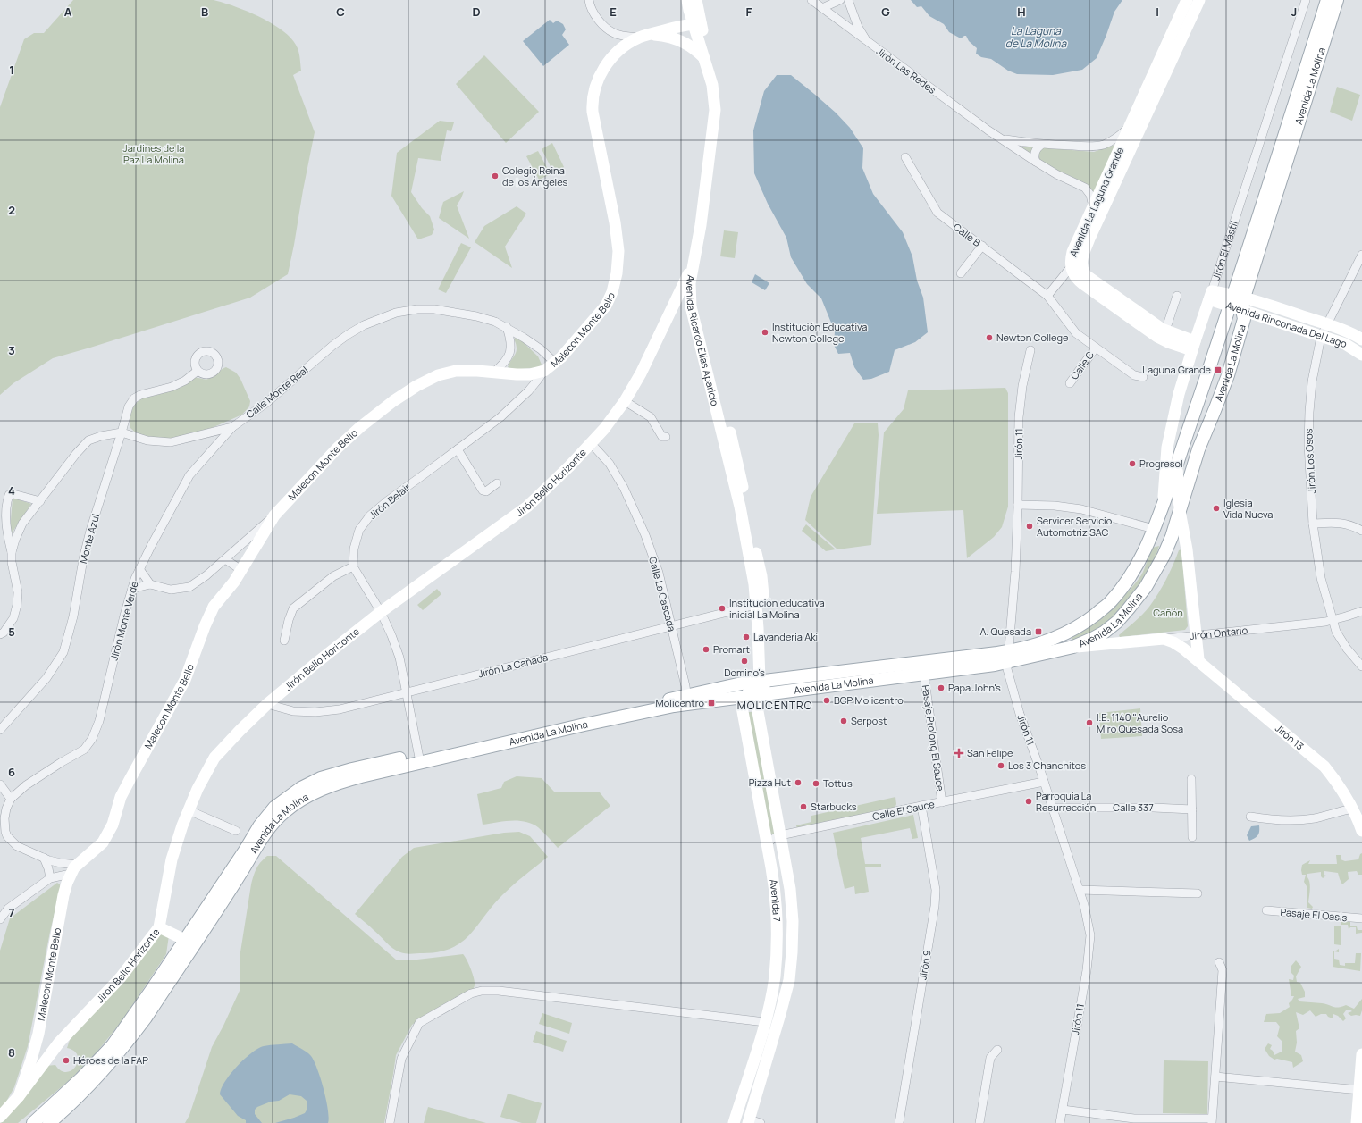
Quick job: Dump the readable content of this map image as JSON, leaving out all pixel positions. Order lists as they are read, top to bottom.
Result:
{
  "streets": {
    "main road": ["Avenida La Molina"],
    "street": [
      "Jirón Las Redes",
      "Avenida La Laguna Grande",
      "Calle B",
      "Jirón El Mástil",
      "Avenida Rinconada Del Lago",
      "Malecon Monte Bello",
      "Avenida Ricardo Elías Aparicio",
      "Calle C",
      "Calle Monte Real",
      "Jirón 11",
      "Jirón Los Osos",
      "Jirón Bello Horizonte",
      "Jirón Belair",
      "Monte Azul",
      "Calle La Cascada",
      "Jirón Monte Verde",
      "Jirón Ontario",
      "Jirón La Cañada",
      "Jirón 13",
      "Pasaje Prolong El Sauce",
      "Calle 337",
      "Calle El Sauce",
      "Avenida 7",
      "Pasaje El Oasis",
      "Jirón 9"
    ]
  },
  "crossings": [
    ["Jirón Las Redes", "Avenida La Laguna Grande"],
    ["Avenida La Molina", "Jirón El Mástil"],
    ["Avenida La Molina", "Avenida Rinconada Del Lago"],
    ["Avenida La Molina", "Avenida Ricardo Elías Aparicio"],
    ["Avenida La Molina", "Jirón 11"],
    ["Avenida La Molina", "Calle La Cascada"],
    ["Avenida La Molina", "Jirón Ontario"],
    ["Avenida La Molina", "Pasaje Prolong El Sauce"],
    ["Avenida La Molina", "Avenida 7"],
    ["Avenida La Laguna Grande", "Jirón El Mástil"],
    ["Calle B", "Calle C"],
    ["Jirón El Mástil", "Avenida Rinconada Del Lago"],
    ["Avenida Rinconada Del Lago", "Jirón Los Osos"],
    ["Malecon Monte Bello", "Avenida Ricardo Elías Aparicio"],
    ["Malecon Monte Bello", "Calle Monte Real"],
    ["Malecon Monte Bello", "Jirón Bello Horizonte"],
    ["Malecon Monte Bello", "Jirón Belair"],
    ["Avenida Ricardo Elías Aparicio", "Jirón Bello Horizonte"],
    ["Avenida Ricardo Elías Aparicio", "Jirón La Cañada"],
    ["Avenida Ricardo Elías Aparicio", "Avenida 7"],
    ["Calle Monte Real", "Monte Azul"],
    ["Calle Monte Real", "Jirón Monte Verde"],
    ["Jirón 11", "Calle 337"],
    ["Jirón 11", "Calle El Sauce"],
    ["Jirón Los Osos", "Jirón Ontario"],
    ["Jirón Bello Horizonte", "Calle La Cascada"],
    ["Jirón Bello Horizonte", "Jirón La Cañada"],
    ["Calle La Cascada", "Jirón La Cañada"],
    ["Jirón Ontario", "Jirón 13"],
    ["Pasaje Prolong El Sauce", "Calle El Sauce"],
    ["Calle El Sauce", "Avenida 7"],
    ["Calle El Sauce", "Jirón 9"]
  ],
  "districts": ["MOLICENTRO"],
  "water": ["La Laguna de La Molina"],
  "parks": ["Jardines de la Paz La Molina", "Cañón"],
  "places": {
    "other": [
      "Colegio Reina de los Ángeles",
      "Institución Educativa Newton College",
      "Newton College",
      "Progresol",
      "Iglesia Vida Nueva",
      "Servicer Servicio Automotriz SAC",
      "Institución educativa inicial La Molina",
      "Lavanderia Aki",
      "Promart",
      "Domino's",
      "Papa John's",
      "BCP Molicentro",
      "Serpost",
      "I.E. 1140 \"Aurelio Miro Quesada Sosa",
      "Los 3 Chanchitos",
      "Pizza Hut",
      "Tottus",
      "Parroquia La Resurrección",
      "Starbucks",
      "Héroes de la FAP"
    ],
    "transit": ["Laguna Grande", "A. Quesada", "Molicentro"],
    "health": ["San Felipe"]
  },
  "grid": {
    "columns": [
      "A",
      "B",
      "C",
      "D",
      "E",
      "F",
      "G",
      "H",
      "I",
      "J"
    ],
    "rows": [
      "1",
      "2",
      "3",
      "4",
      "5",
      "6",
      "7",
      "8"
    ]
  }
}
